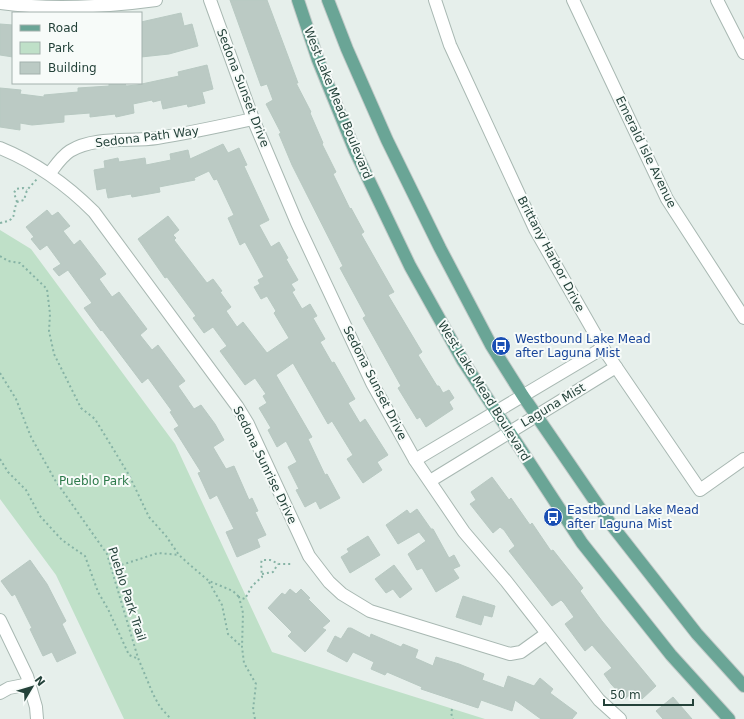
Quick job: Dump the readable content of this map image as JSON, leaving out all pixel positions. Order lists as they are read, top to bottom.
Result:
{
  "streets": {
    "main road": ["West Lake Mead Boulevard"],
    "street": [
      "Sedona Sunset Drive",
      "Sedona Path Way",
      "Emerald Isle Avenue",
      "Brittany Harbor Drive",
      "Laguna Mist",
      "Sedona Sunrise Drive"
    ],
    "path": ["Pueblo Park Trail"]
  },
  "crossings": [
    ["Sedona Sunset Drive", "Sedona Path Way"],
    ["Sedona Sunset Drive", "Laguna Mist"],
    ["Sedona Sunset Drive", "Sedona Sunrise Drive"],
    ["West Lake Mead Boulevard", "Laguna Mist"],
    ["Sedona Path Way", "Sedona Sunrise Drive"],
    ["Brittany Harbor Drive", "Laguna Mist"]
  ],
  "parks": ["Pueblo Park"],
  "places": {
    "bus stop": ["Westbound Lake Mead after Laguna Mist", "Eastbound Lake Mead after Laguna Mist"]
  },
  "legend": ["Road", "Park", "Building"],
  "scale_bar": "50 m",
  "north": "top right"
}
